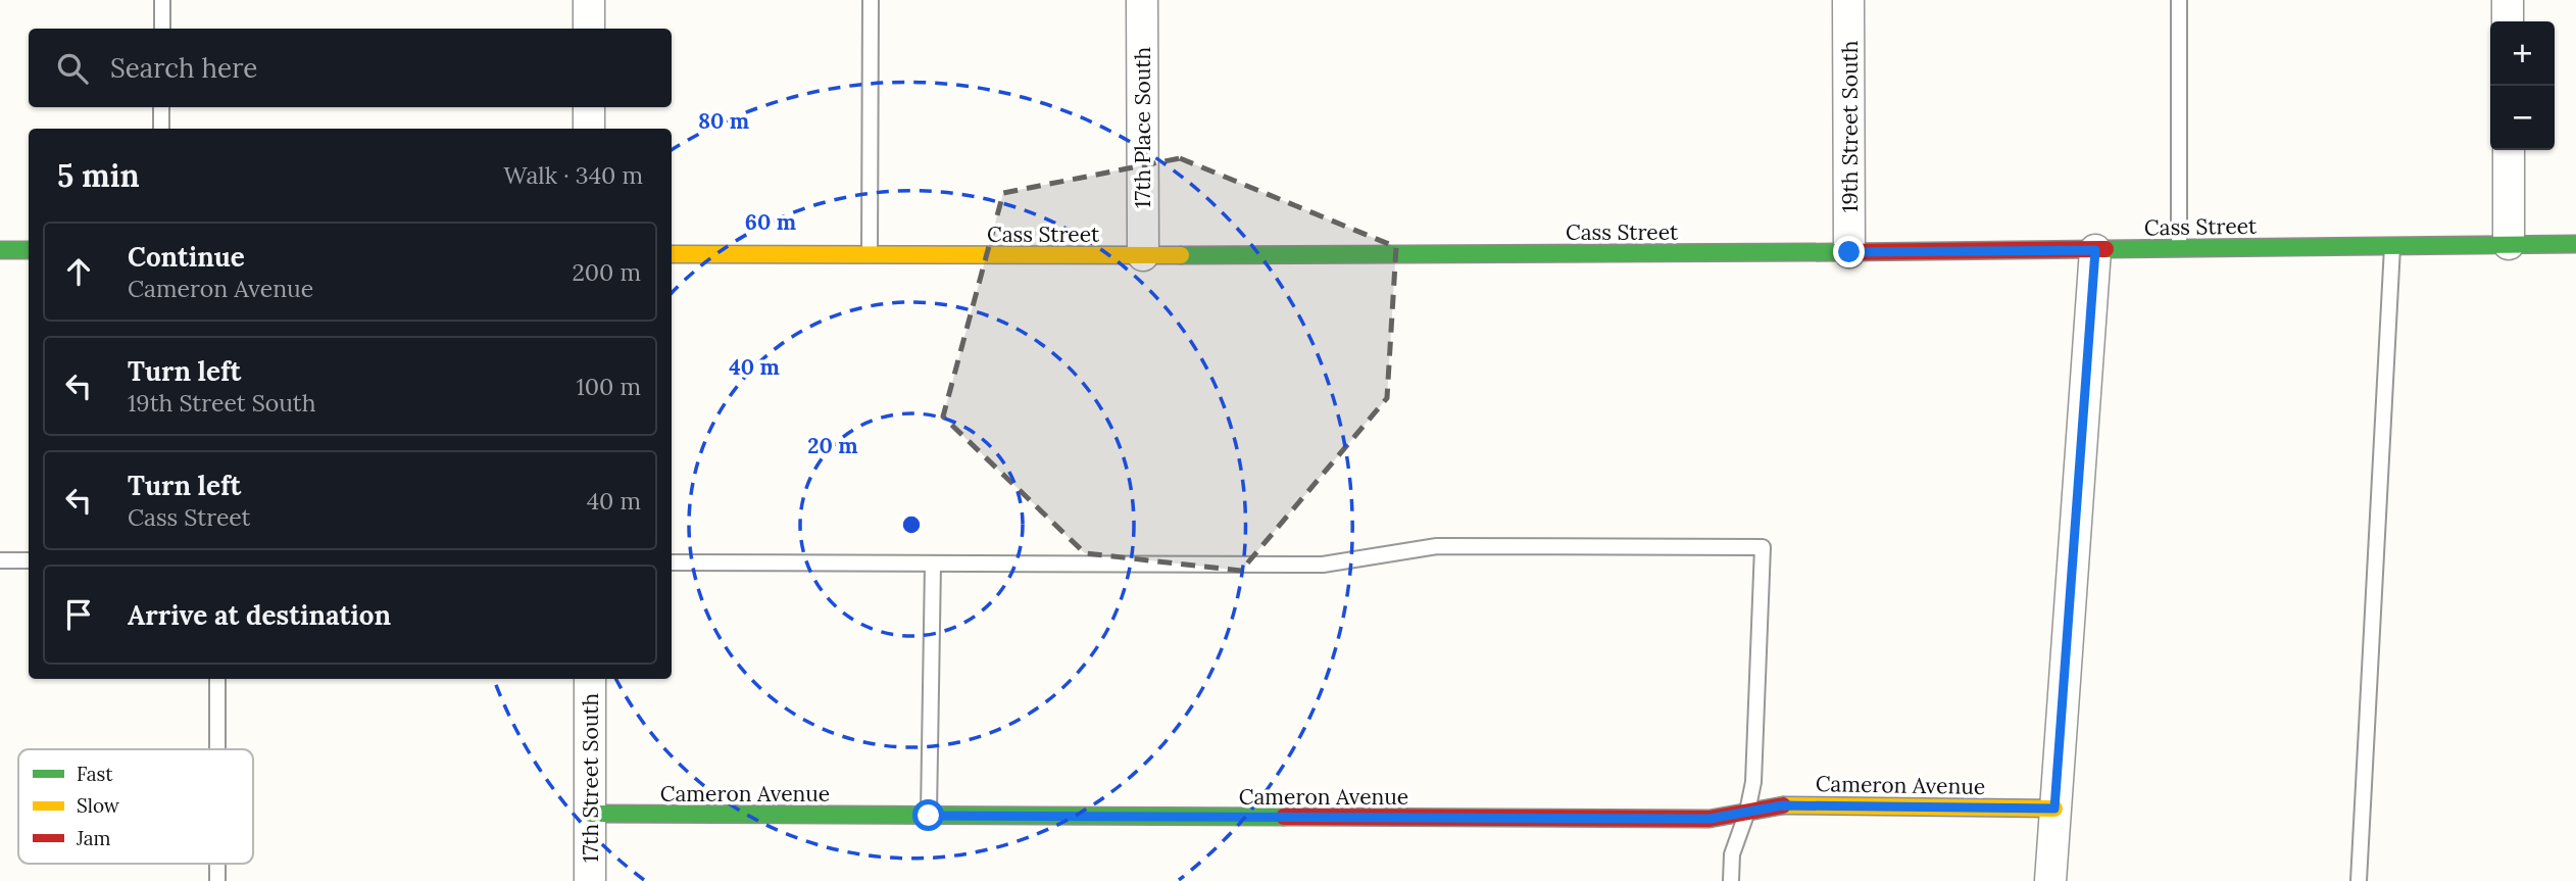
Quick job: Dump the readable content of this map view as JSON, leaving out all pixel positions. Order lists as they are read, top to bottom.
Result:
{
  "streets": {
    "street": [
      "19th Street South",
      "17th Place South",
      "Cass Street",
      "17th Street South",
      "Cameron Avenue"
    ]
  },
  "crossings": [
    ["19th Street South", "Cass Street"],
    ["17th Place South", "Cass Street"],
    ["17th Street South", "Cameron Avenue"]
  ],
  "legend": ["Fast", "Slow", "Jam"],
  "page": {
    "map_buttons": ["+", "−"],
    "search": "Search here",
    "heading": ["5 min", "Walk · 340 m"],
    "list": [
      ["Continue", "Cameron Avenue", "200 m"],
      ["Turn left", "19th Street South", "100 m"],
      ["Turn left", "Cass Street", "40 m"],
      "Arrive at destination"
    ]
  },
  "rings": [
    "80 m",
    "60 m",
    "40 m",
    "20 m"
  ]
}
